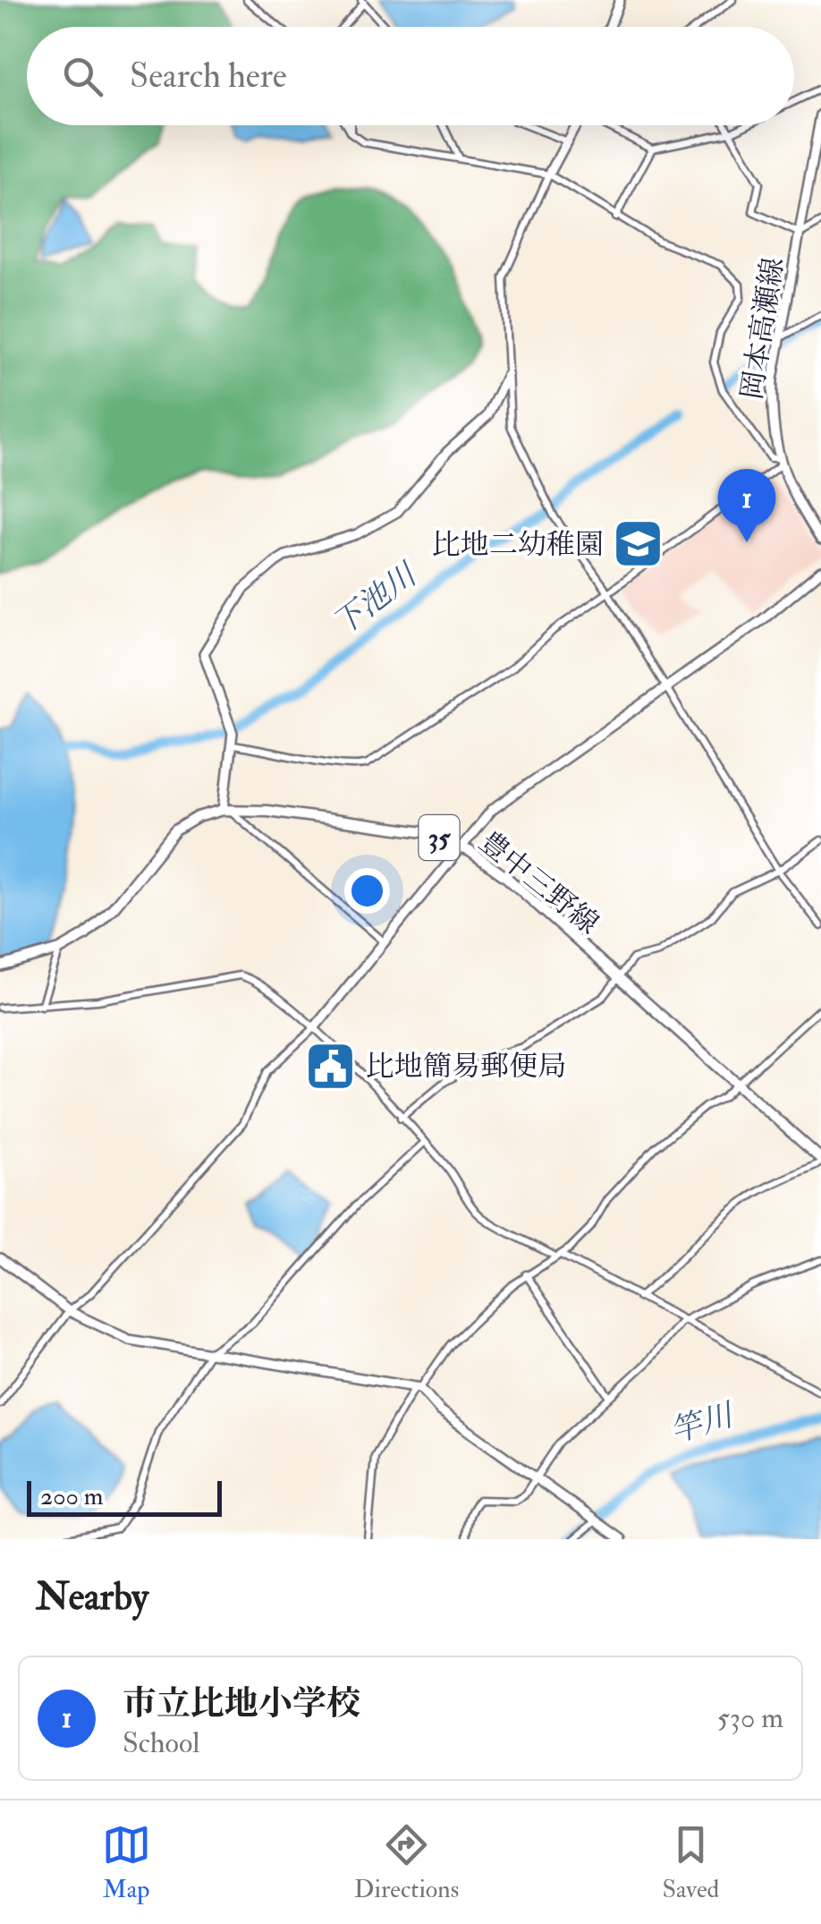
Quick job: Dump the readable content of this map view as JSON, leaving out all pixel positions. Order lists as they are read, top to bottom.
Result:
{
  "streets": {
    "main road": ["35", "豊中三野線"],
    "street": ["岡本高瀬線"]
  },
  "water": ["下池川", "竿川"],
  "places": {
    "school or university": ["比地二幼稚園"],
    "public building": ["比地簡易郵便局"]
  },
  "scale_bar": "200 m",
  "page": {
    "search": "Search here",
    "pins": "1",
    "scale": "200 m",
    "heading": "Nearby",
    "list": [
      {
        "mark": "1",
        "name": "市立比地小学校",
        "note": "School",
        "value": "530 m"
      }
    ],
    "nav": ["Map", "Directions", "Saved"]
  }
}
